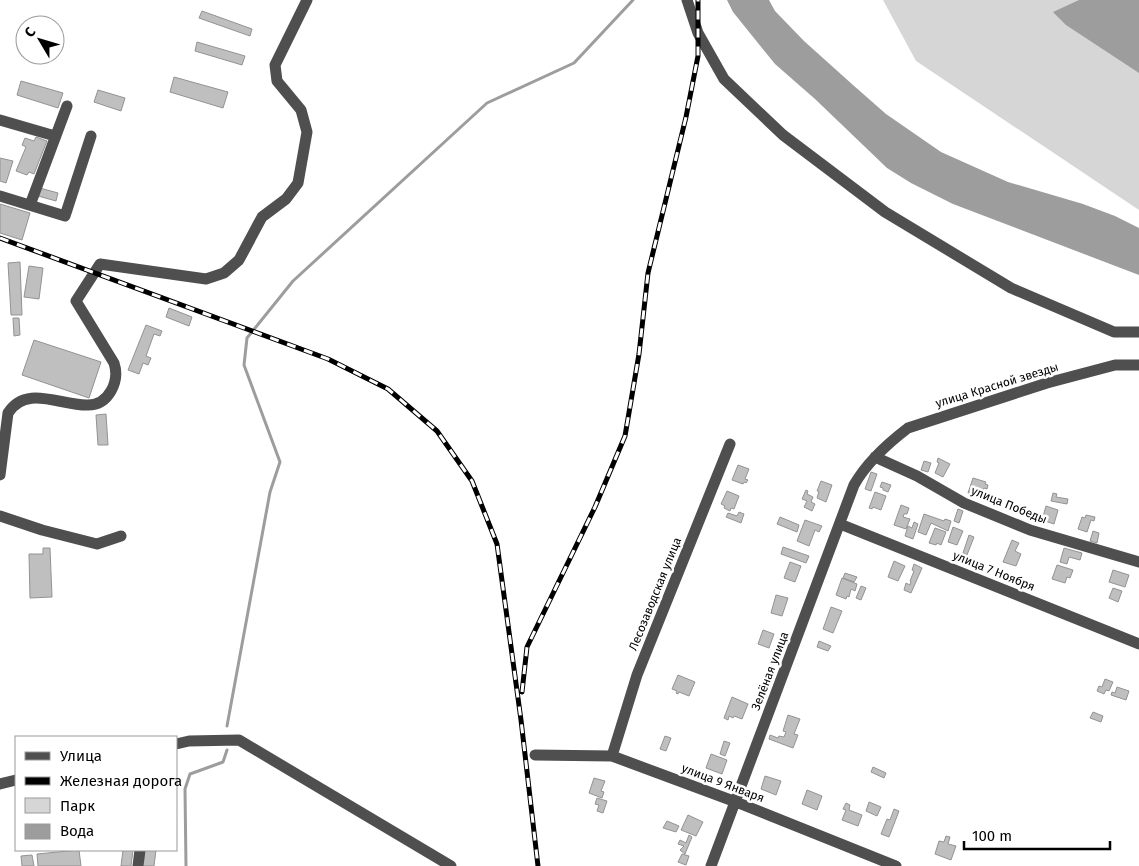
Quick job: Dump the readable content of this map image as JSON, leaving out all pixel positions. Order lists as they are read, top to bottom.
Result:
{
  "streets": {
    "street": [
      "улица Красной звезды",
      "улица Победы",
      "улица 7 Ноября",
      "Лесозаводская улица",
      "Зелёная улица",
      "улица 9 Января"
    ]
  },
  "crossings": [
    ["улица Красной звезды", "улица Победы"],
    ["улица Красной звезды", "Зелёная улица"],
    ["улица 7 Ноября", "Зелёная улица"],
    ["Лесозаводская улица", "улица 9 Января"],
    ["Зелёная улица", "улица 9 Января"]
  ],
  "legend": [
    "Улица",
    "Железная дорога",
    "Парк",
    "Вода"
  ],
  "scale_bar": "100 m",
  "north": "top left"
}
